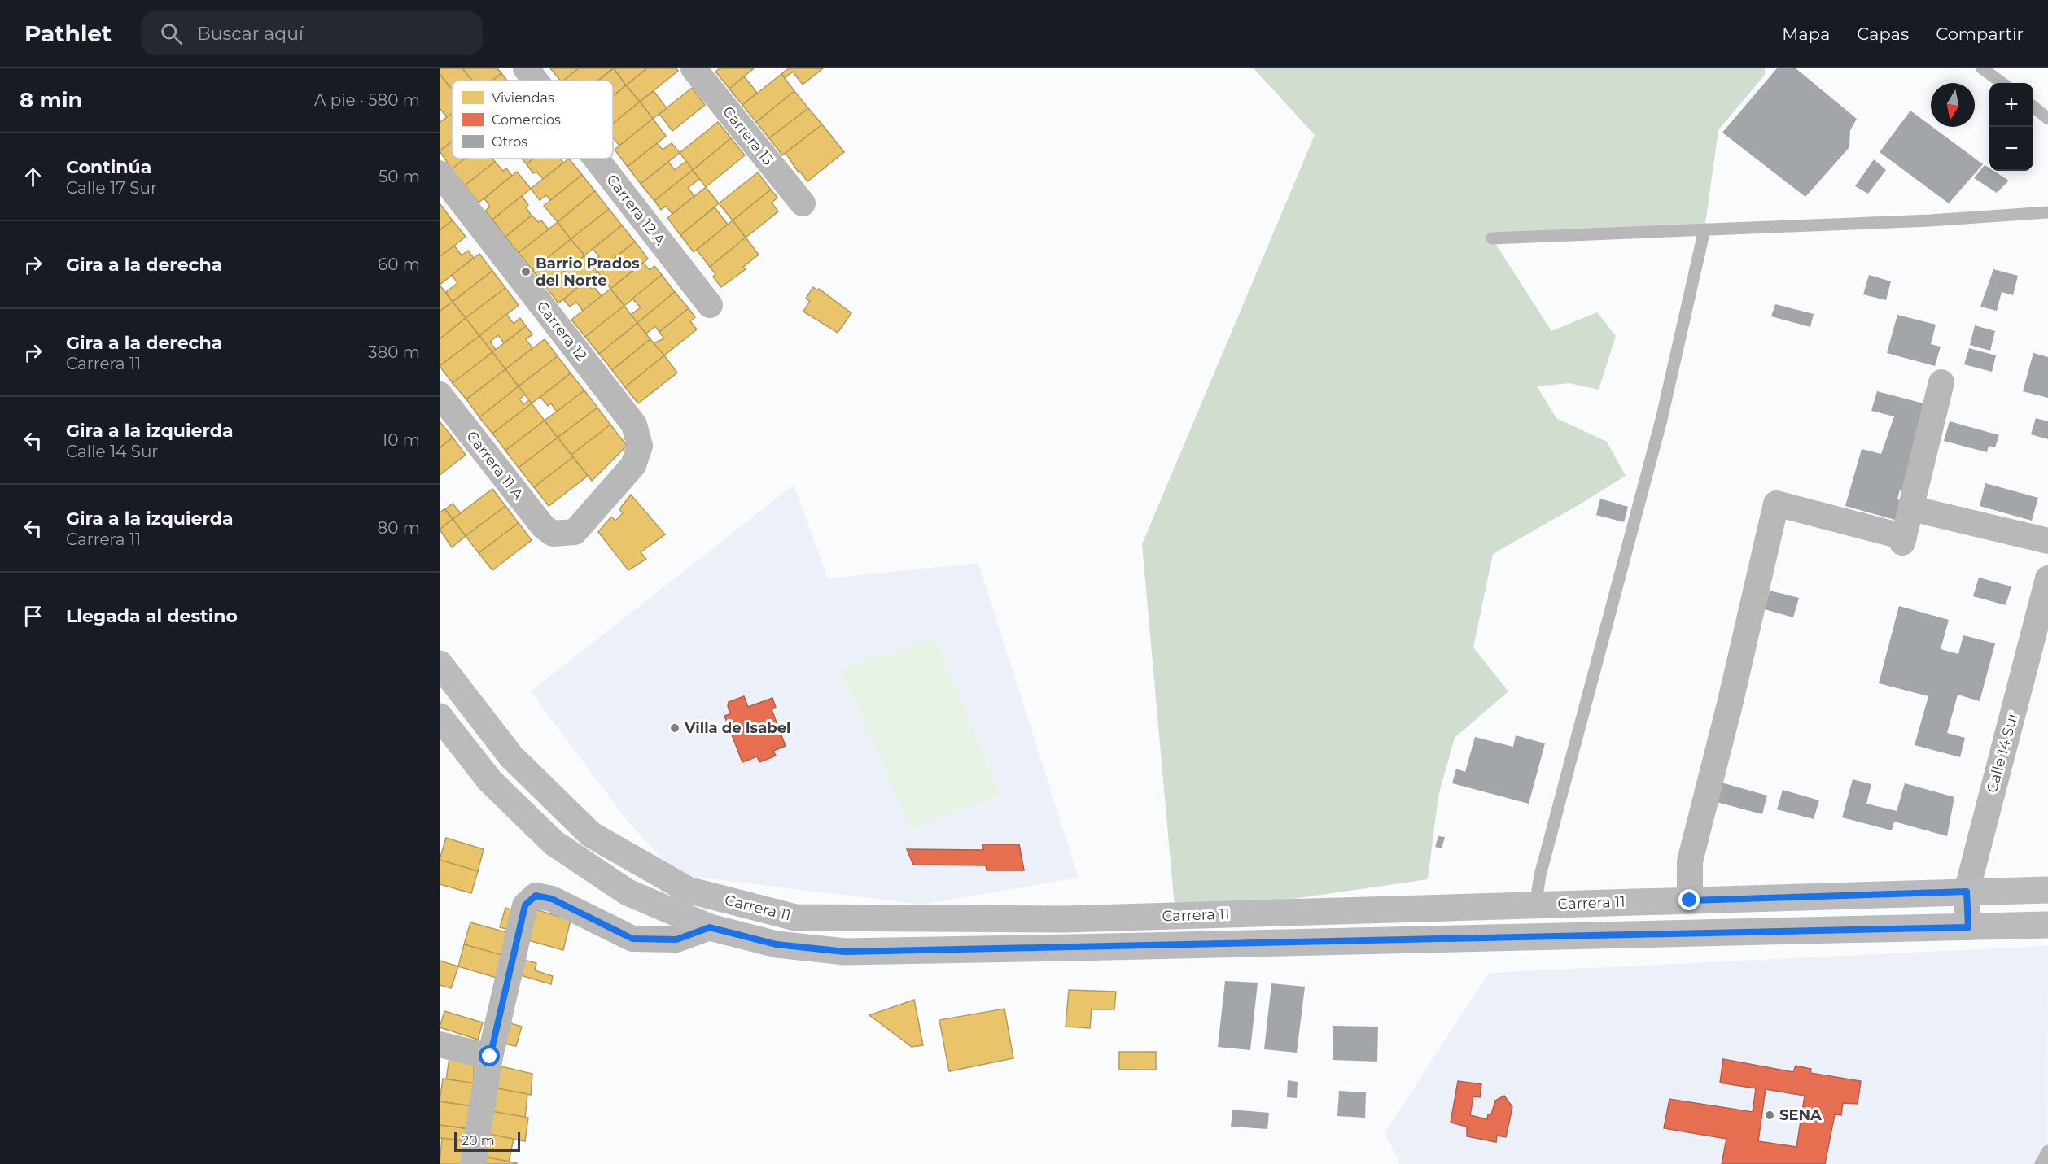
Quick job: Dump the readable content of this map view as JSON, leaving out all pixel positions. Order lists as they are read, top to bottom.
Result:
{
  "streets": {
    "main road": ["Carrera 11"],
    "street": [
      "Carrera 13",
      "Carrera 12 A",
      "Carrera 12",
      "Carrera 11 A",
      "Calle 14 Sur"
    ]
  },
  "crossings": [
    ["Carrera 12", "Carrera 11 A"],
    ["Calle 14 Sur", "Carrera 11"]
  ],
  "places": ["Barrio Prados del Norte", "Villa de Isabel", "SENA"],
  "legend": ["Viviendas", "Comercios", "Otros"],
  "scale_bar": "20 m",
  "north": "bottom",
  "page": {
    "header": "Pathlet",
    "search": "Buscar aquí",
    "nav": ["Mapa", "Capas", "Compartir"],
    "heading": ["8 min", "A pie · 580 m"],
    "map_buttons": ["+", "−"],
    "list": [
      ["Continúa", "Calle 17 Sur", "50 m"],
      ["Gira a la derecha", "60 m"],
      ["Gira a la derecha", "Carrera 11", "380 m"],
      ["Gira a la izquierda", "Calle 14 Sur", "10 m"],
      ["Gira a la izquierda", "Carrera 11", "80 m"],
      "Llegada al destino"
    ],
    "scale": "20 m"
  }
}
